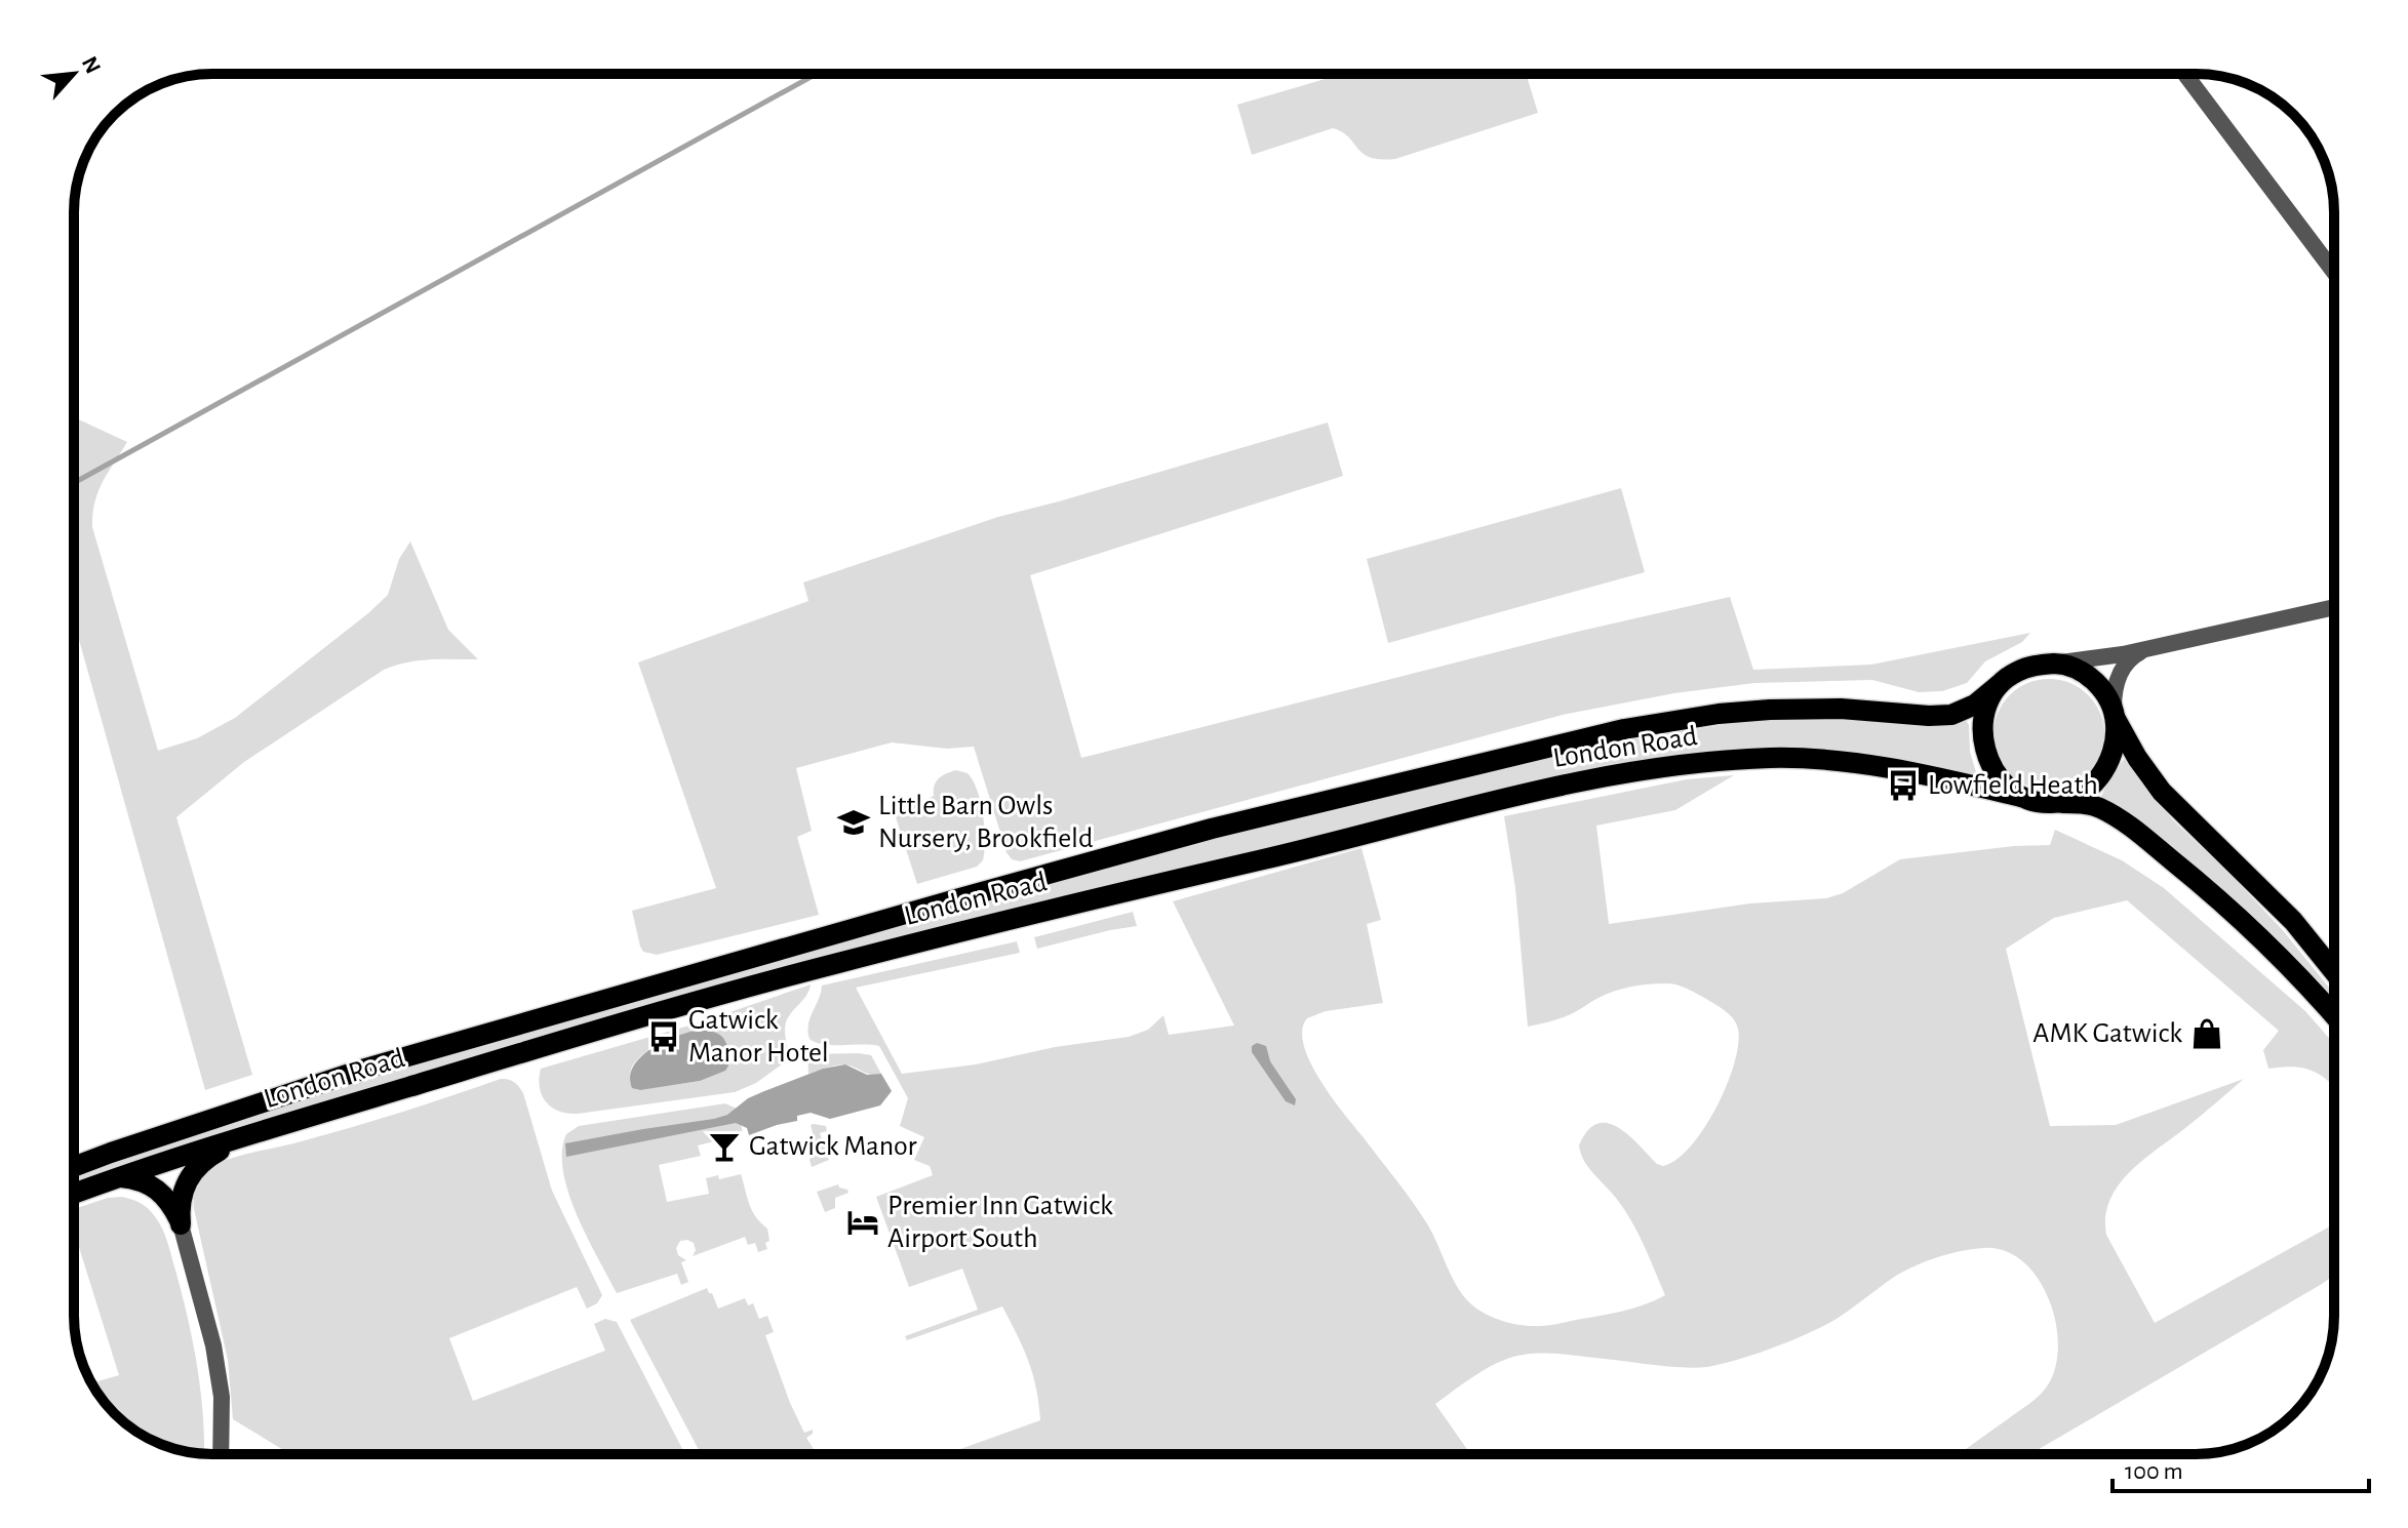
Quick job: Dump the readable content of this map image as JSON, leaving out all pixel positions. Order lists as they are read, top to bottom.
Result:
{
  "streets": {
    "main road": ["London Road"]
  },
  "places": {
    "bus stop": ["Lowfield Heath", "Gatwick Manor Hotel"],
    "school or university": ["Little Barn Owls Nursery, Brookfield"],
    "shop": ["AMK Gatwick"],
    "bar": ["Gatwick Manor"],
    "hotel": ["Premier Inn Gatwick Airport South"]
  },
  "scale_bar": "100 m",
  "north": "top right"
}
